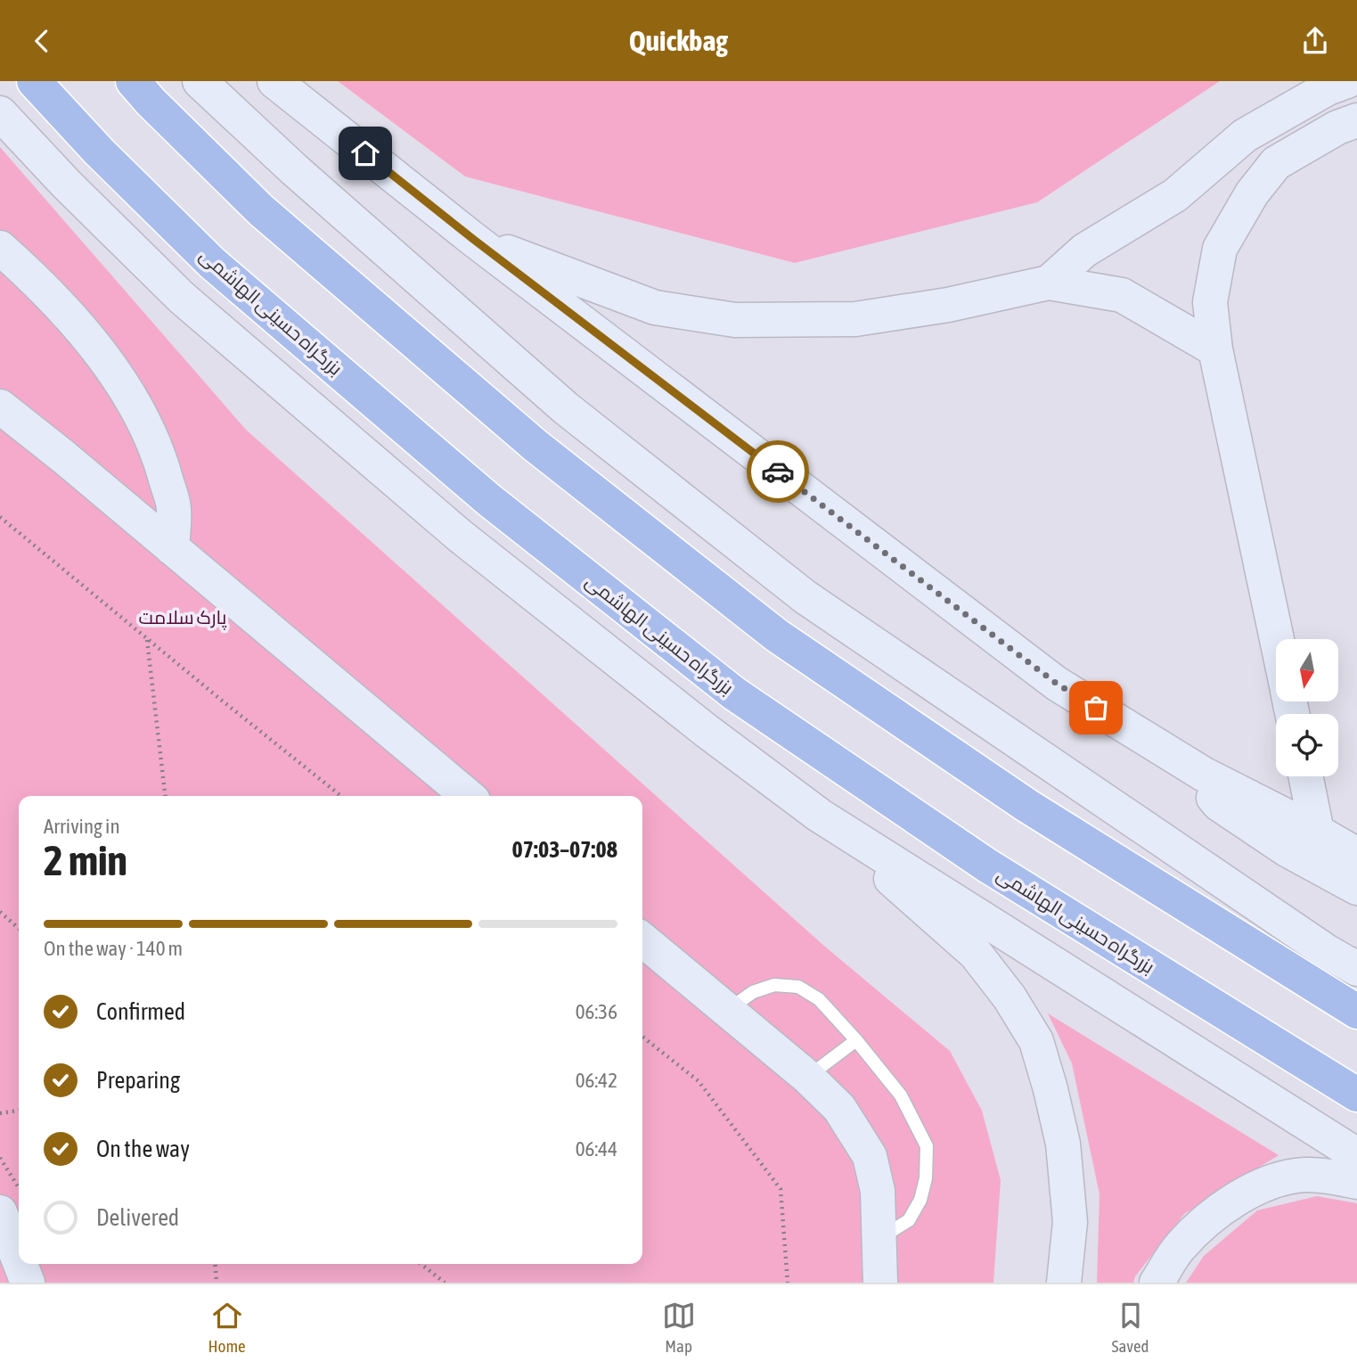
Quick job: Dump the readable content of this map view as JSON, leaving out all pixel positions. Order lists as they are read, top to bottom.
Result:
{
  "streets": {
    "highway": ["بزرگراه حسینی الهاشمی"]
  },
  "parks": ["پارک سلامت"],
  "north": "bottom",
  "page": {
    "header": "Quickbag",
    "heading": ["2 min", "Arriving in", "07:03–07:08"],
    "bar": "On the way · 140 m",
    "list": [
      ["Confirmed", "06:36"],
      ["Preparing", "06:42"],
      ["On the way", "06:44"],
      "Delivered"
    ],
    "tabs": ["Home", "Map", "Saved"]
  }
}
